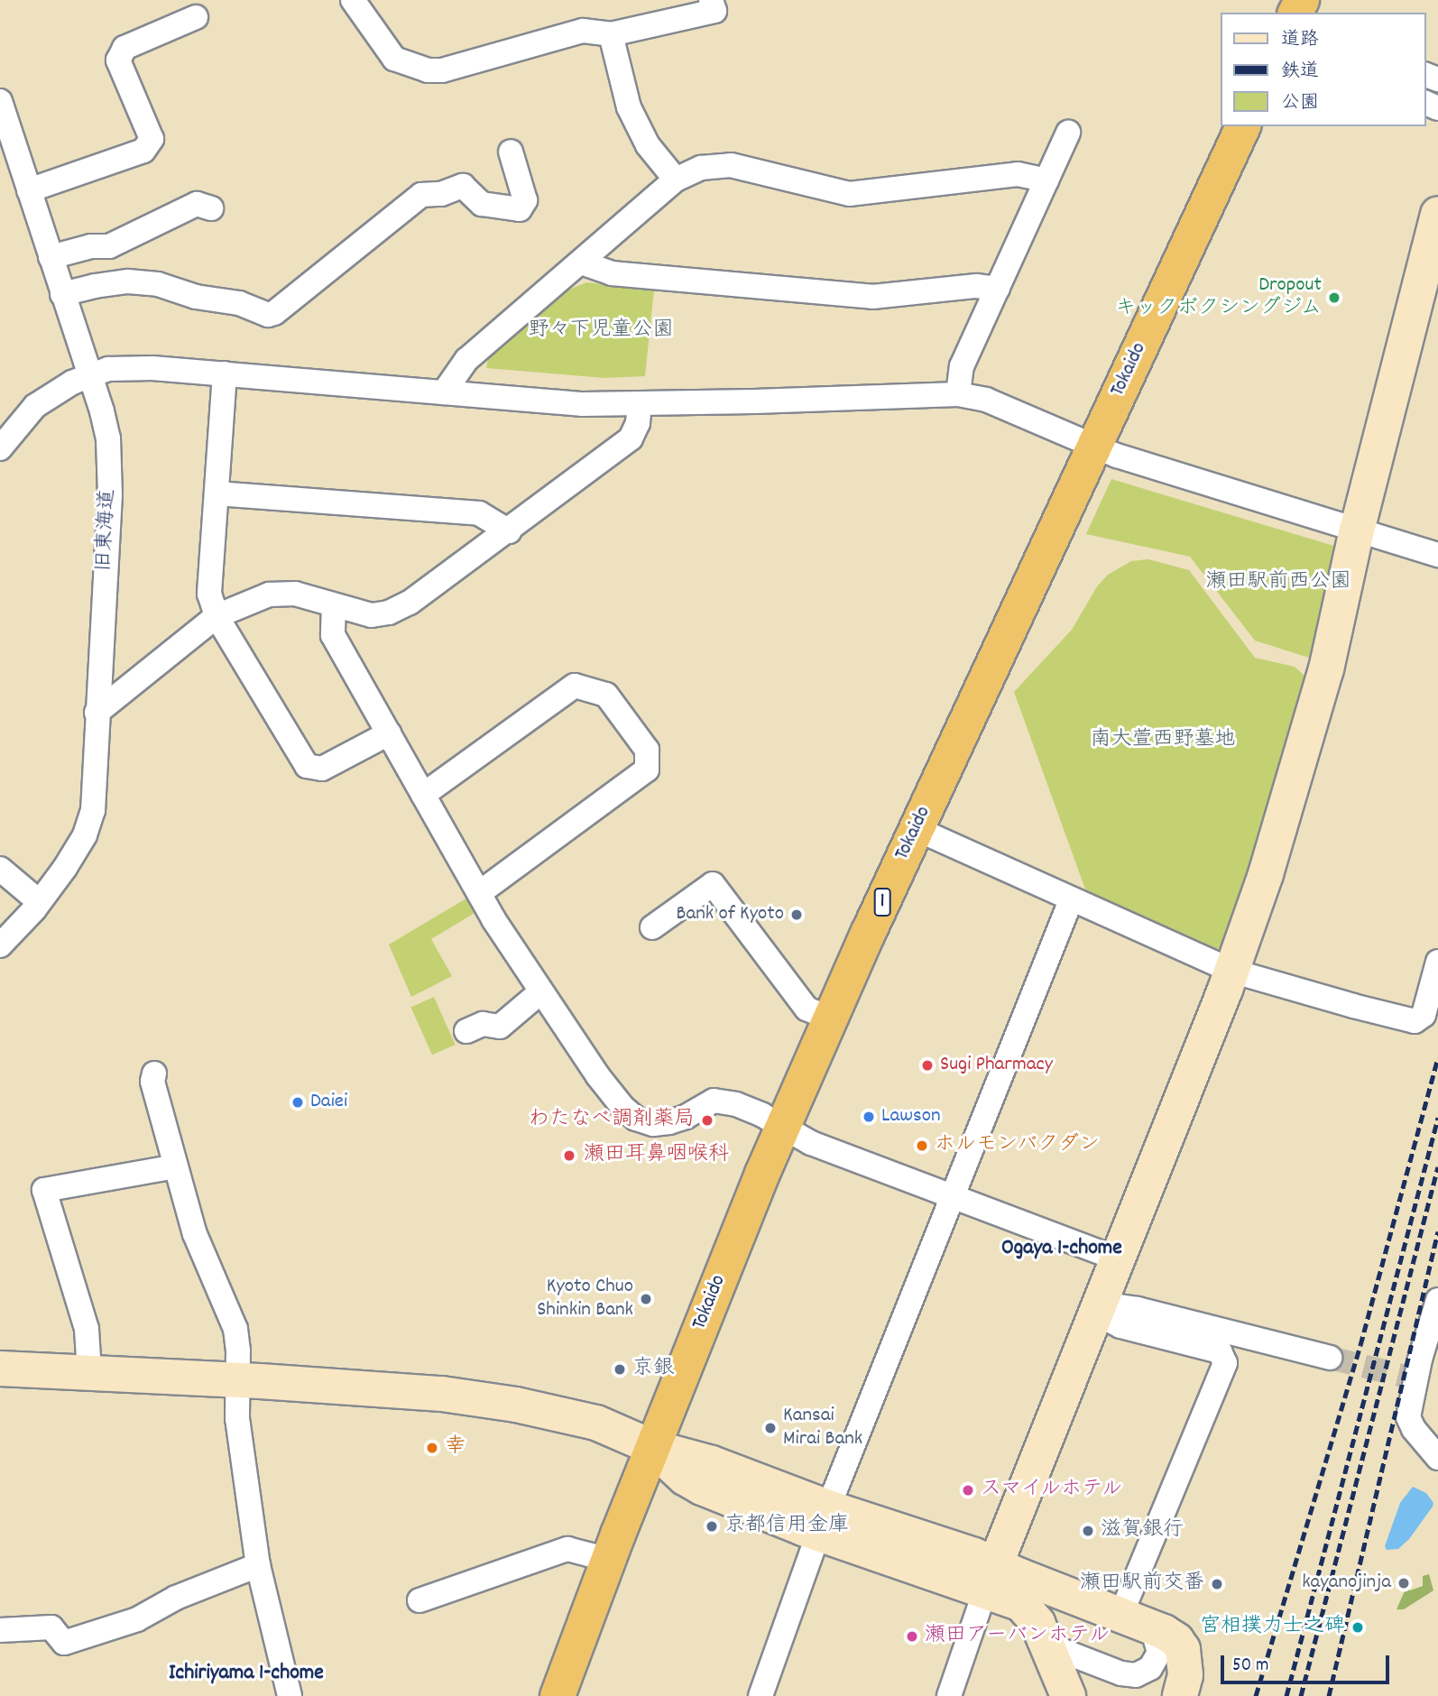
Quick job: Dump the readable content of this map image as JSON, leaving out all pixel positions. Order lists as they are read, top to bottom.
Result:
{
  "streets": {
    "highway": ["Tokaido", "1"],
    "street": ["旧東海道"]
  },
  "districts": ["Ogaya 1-chome", "Ichiriyama 1-chome"],
  "parks": ["野々下児童公園", "瀬田駅前西公園", "南大萱西野墓地"],
  "places": [
    "Dropout キックボクシングジム",
    "Bank of Kyoto",
    "Sugi Pharmacy",
    "Daiei",
    "Lawson",
    "わたなべ調剤薬局",
    "ホルモンバクダン",
    "瀬田耳鼻咽喉科",
    "Kyoto Chuo Shinkin Bank",
    "京銀",
    "Kansai Mirai Bank",
    "幸",
    "スマイルホテル",
    "京都信用金庫",
    "滋賀銀行",
    "kayanojinja",
    "瀬田駅前交番",
    "宮相撲力士之碑",
    "瀬田アーバンホテル"
  ],
  "legend": ["道路", "鉄道", "公園"],
  "scale_bar": "50 m"
}
